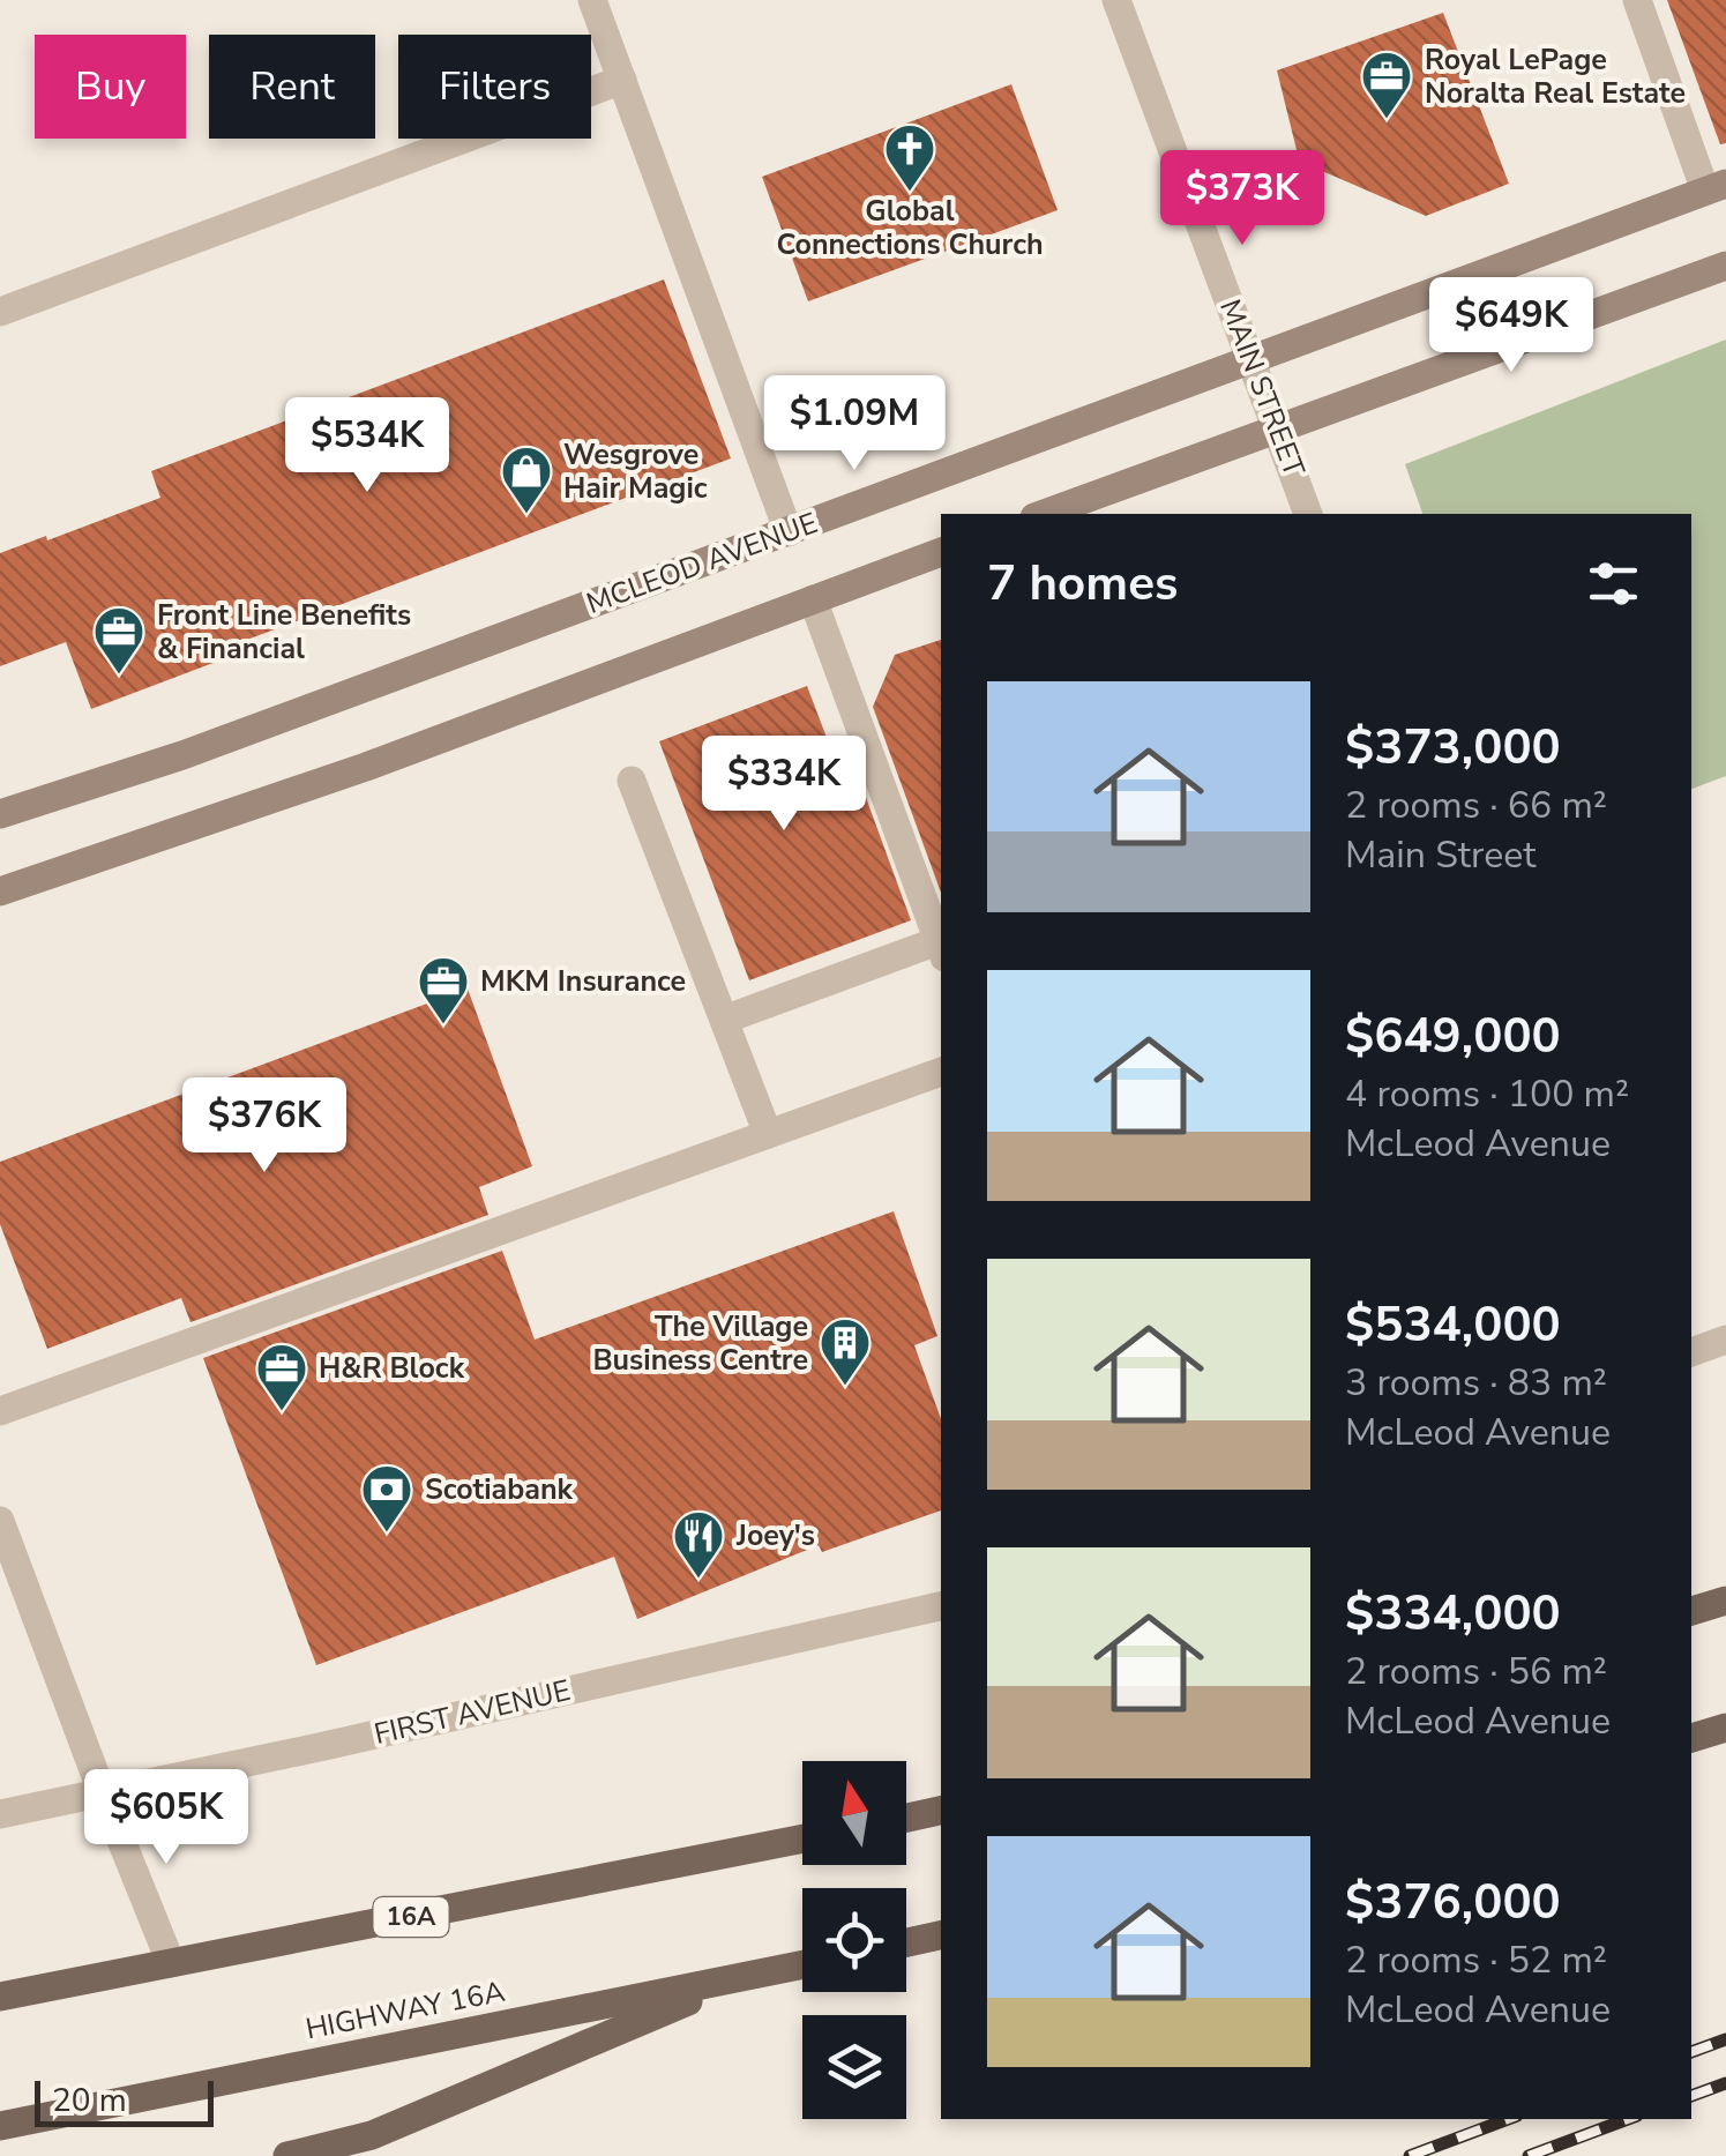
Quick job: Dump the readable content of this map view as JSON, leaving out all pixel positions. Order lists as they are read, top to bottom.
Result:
{
  "streets": {
    "main road": ["16A", "HIGHWAY 16A"],
    "street": ["MAIN STREET", "MCLEOD AVENUE", "FIRST AVENUE"]
  },
  "crossings": [
    ["MAIN STREET", "MCLEOD AVENUE"]
  ],
  "places": {
    "office": [
      "Royal LePage Noralta Real Estate",
      "Front Line Benefits & Financial",
      "MKM Insurance",
      "H&R Block"
    ],
    "church": ["Global Connections Church"],
    "shop": ["Wesgrove Hair Magic"],
    "building": ["The Village Business Centre"],
    "bank": ["Scotiabank"],
    "restaurant": ["Joey's"]
  },
  "scale_bar": "20 m",
  "north": "top",
  "page": {
    "chip": ["Buy", "Rent", "Filters"],
    "price": [
      "$373K",
      "$649K",
      "$1.09M",
      "$534K",
      "$334K",
      "$376K",
      "$605K"
    ],
    "heading": "7 homes",
    "list": [
      {
        "name": "$373,000",
        "note": "2 rooms · 66 m² · Main Street"
      },
      {
        "name": "$649,000",
        "note": "4 rooms · 100 m² · McLeod Avenue"
      },
      {
        "name": "$534,000",
        "note": "3 rooms · 83 m² · McLeod Avenue"
      },
      {
        "name": "$334,000",
        "note": "2 rooms · 56 m² · McLeod Avenue"
      },
      {
        "name": "$376,000",
        "note": "2 rooms · 52 m² · McLeod Avenue"
      }
    ],
    "scale": "20 m"
  }
}
